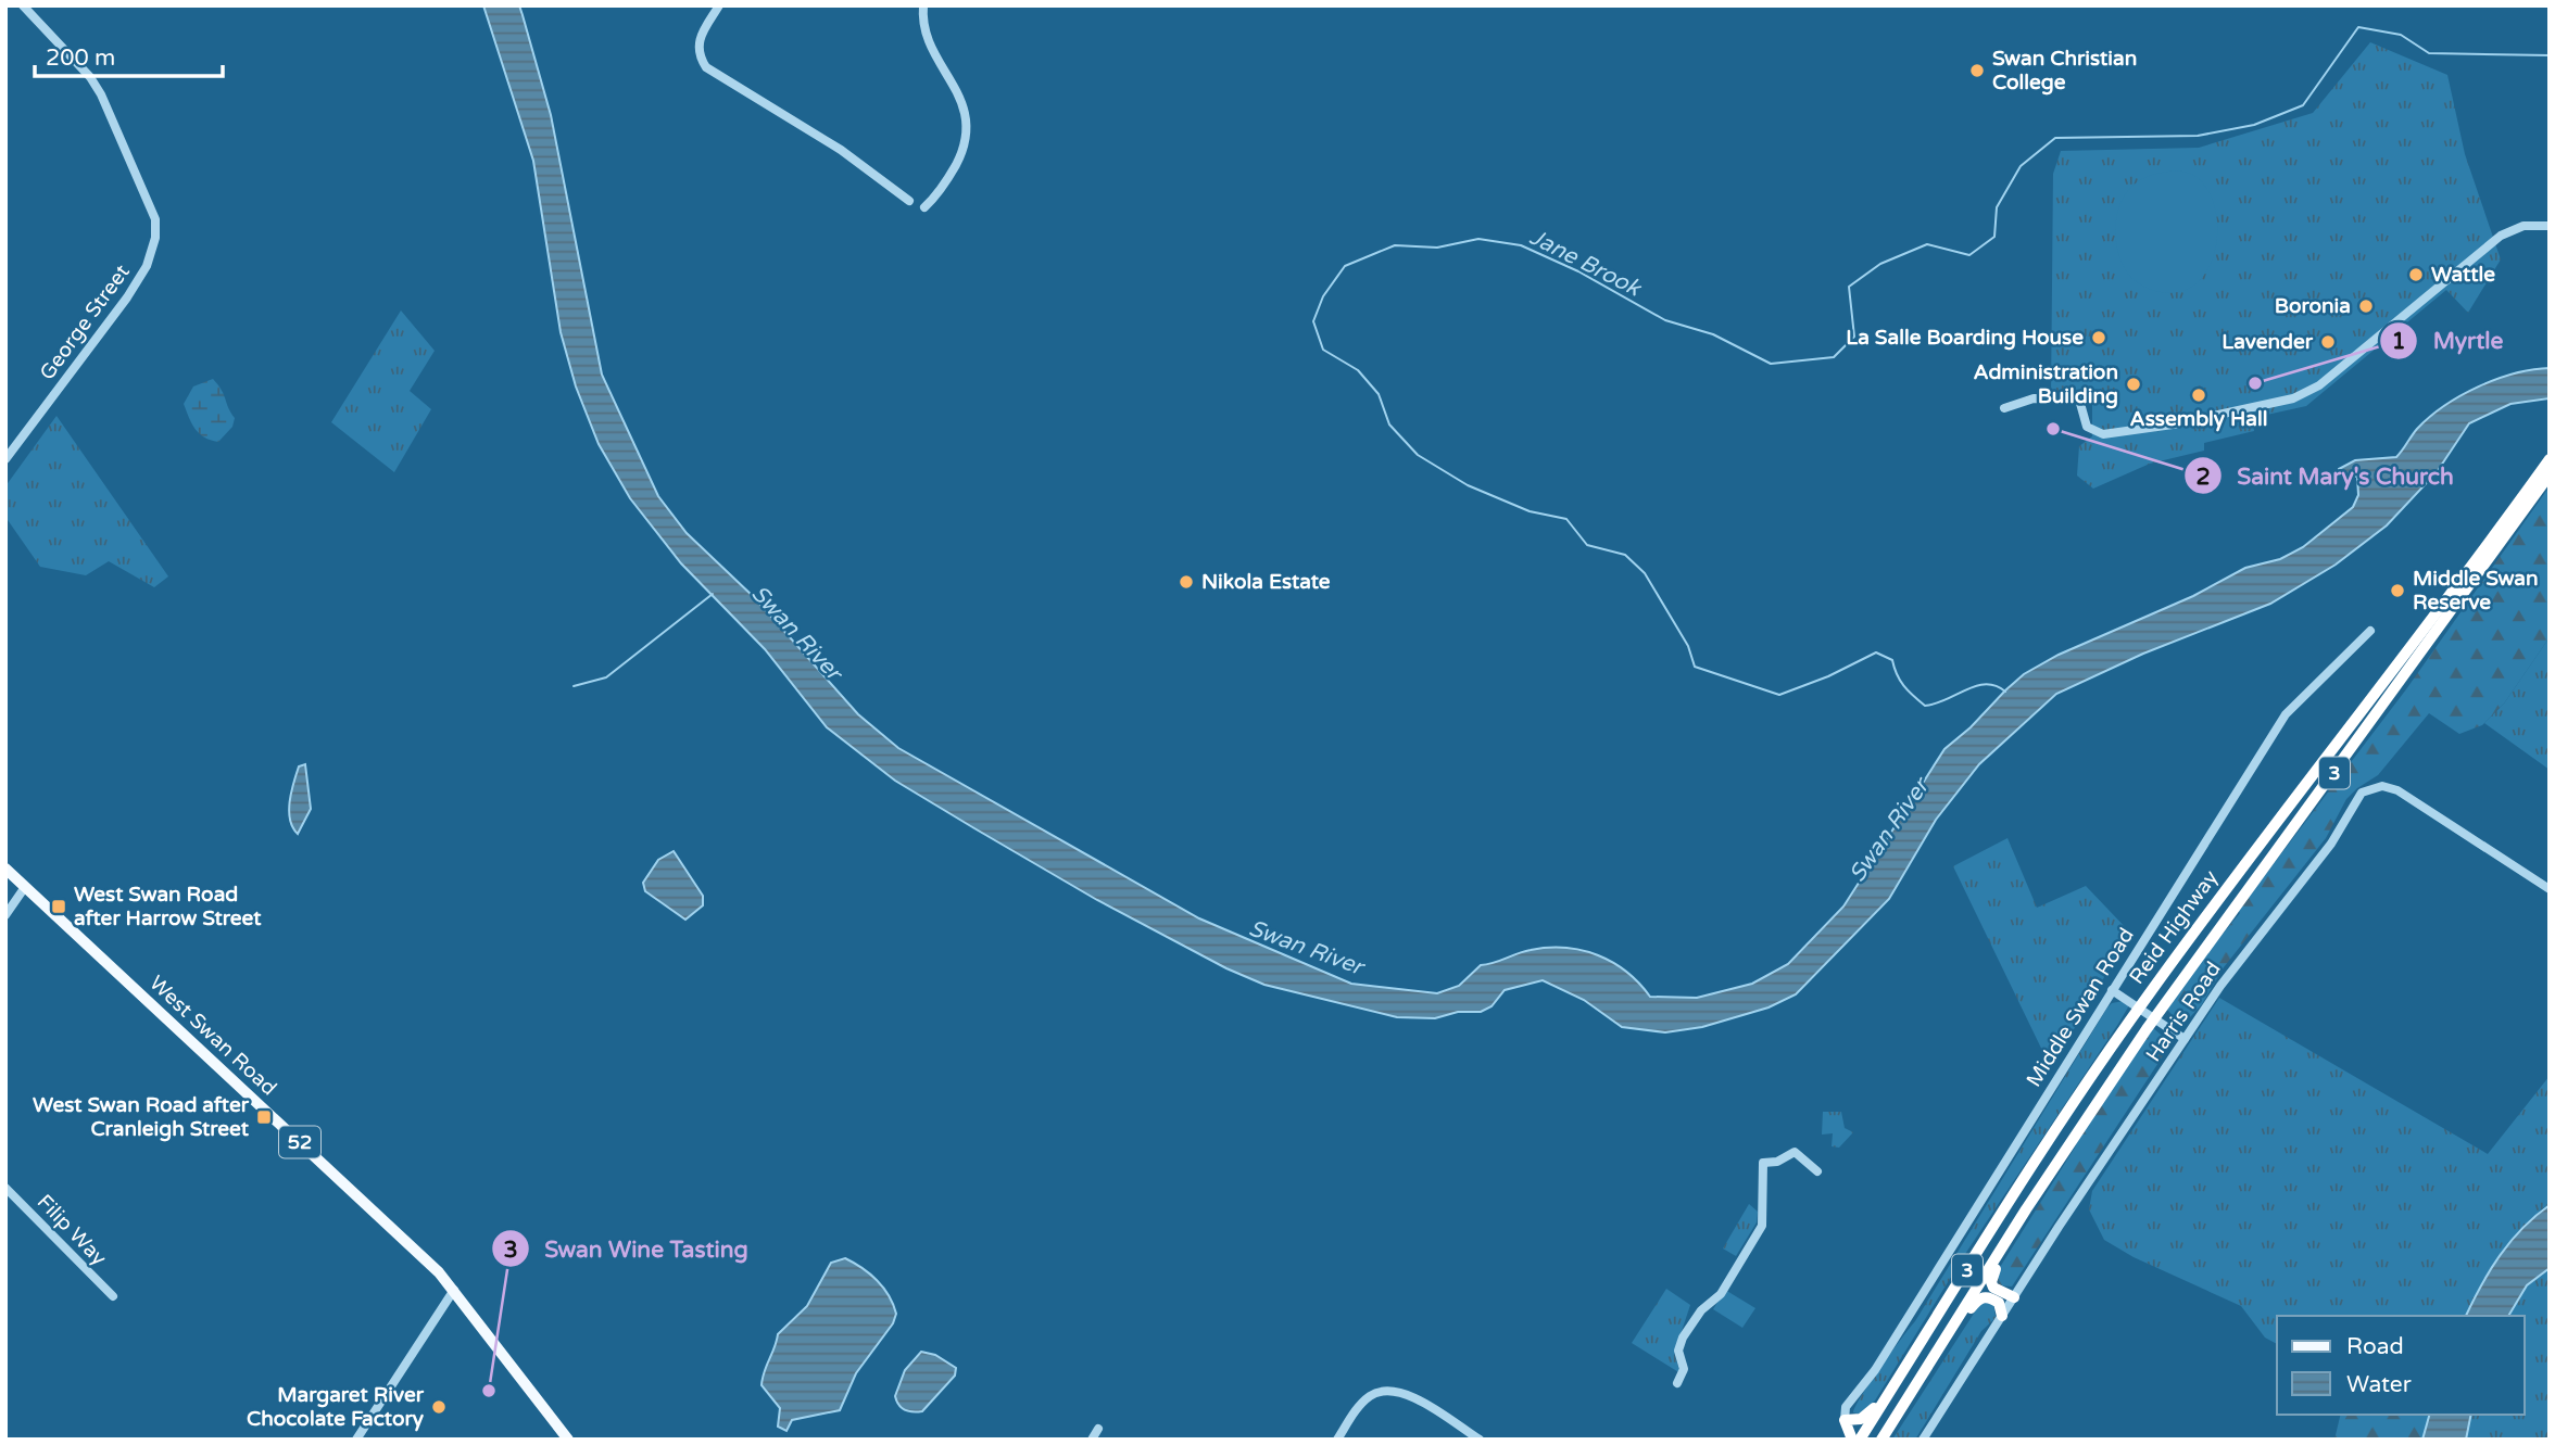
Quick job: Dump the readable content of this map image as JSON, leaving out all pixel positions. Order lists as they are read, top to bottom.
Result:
{
  "streets": {
    "highway": ["3", "Reid Highway"],
    "main road": ["West Swan Road", "52"],
    "street": [
      "George Street",
      "Middle Swan Road",
      "Harris Road",
      "Filip Way"
    ]
  },
  "water": ["Jane Brook", "Swan River"],
  "places": {
    "other": [
      "Swan Christian College",
      "Wattle",
      "Boronia",
      "La Salle Boarding House",
      "Lavender",
      "Myrtle",
      "Administration Building",
      "Assembly Hall",
      "Saint Mary's Church",
      "Nikola Estate",
      "Middle Swan Reserve",
      "Swan Wine Tasting",
      "Margaret River Chocolate Factory"
    ],
    "transit": ["West Swan Road after Harrow Street", "West Swan Road after Cranleigh Street"]
  },
  "legend": ["Road", "Water"],
  "scale_bar": "200 m"
}
